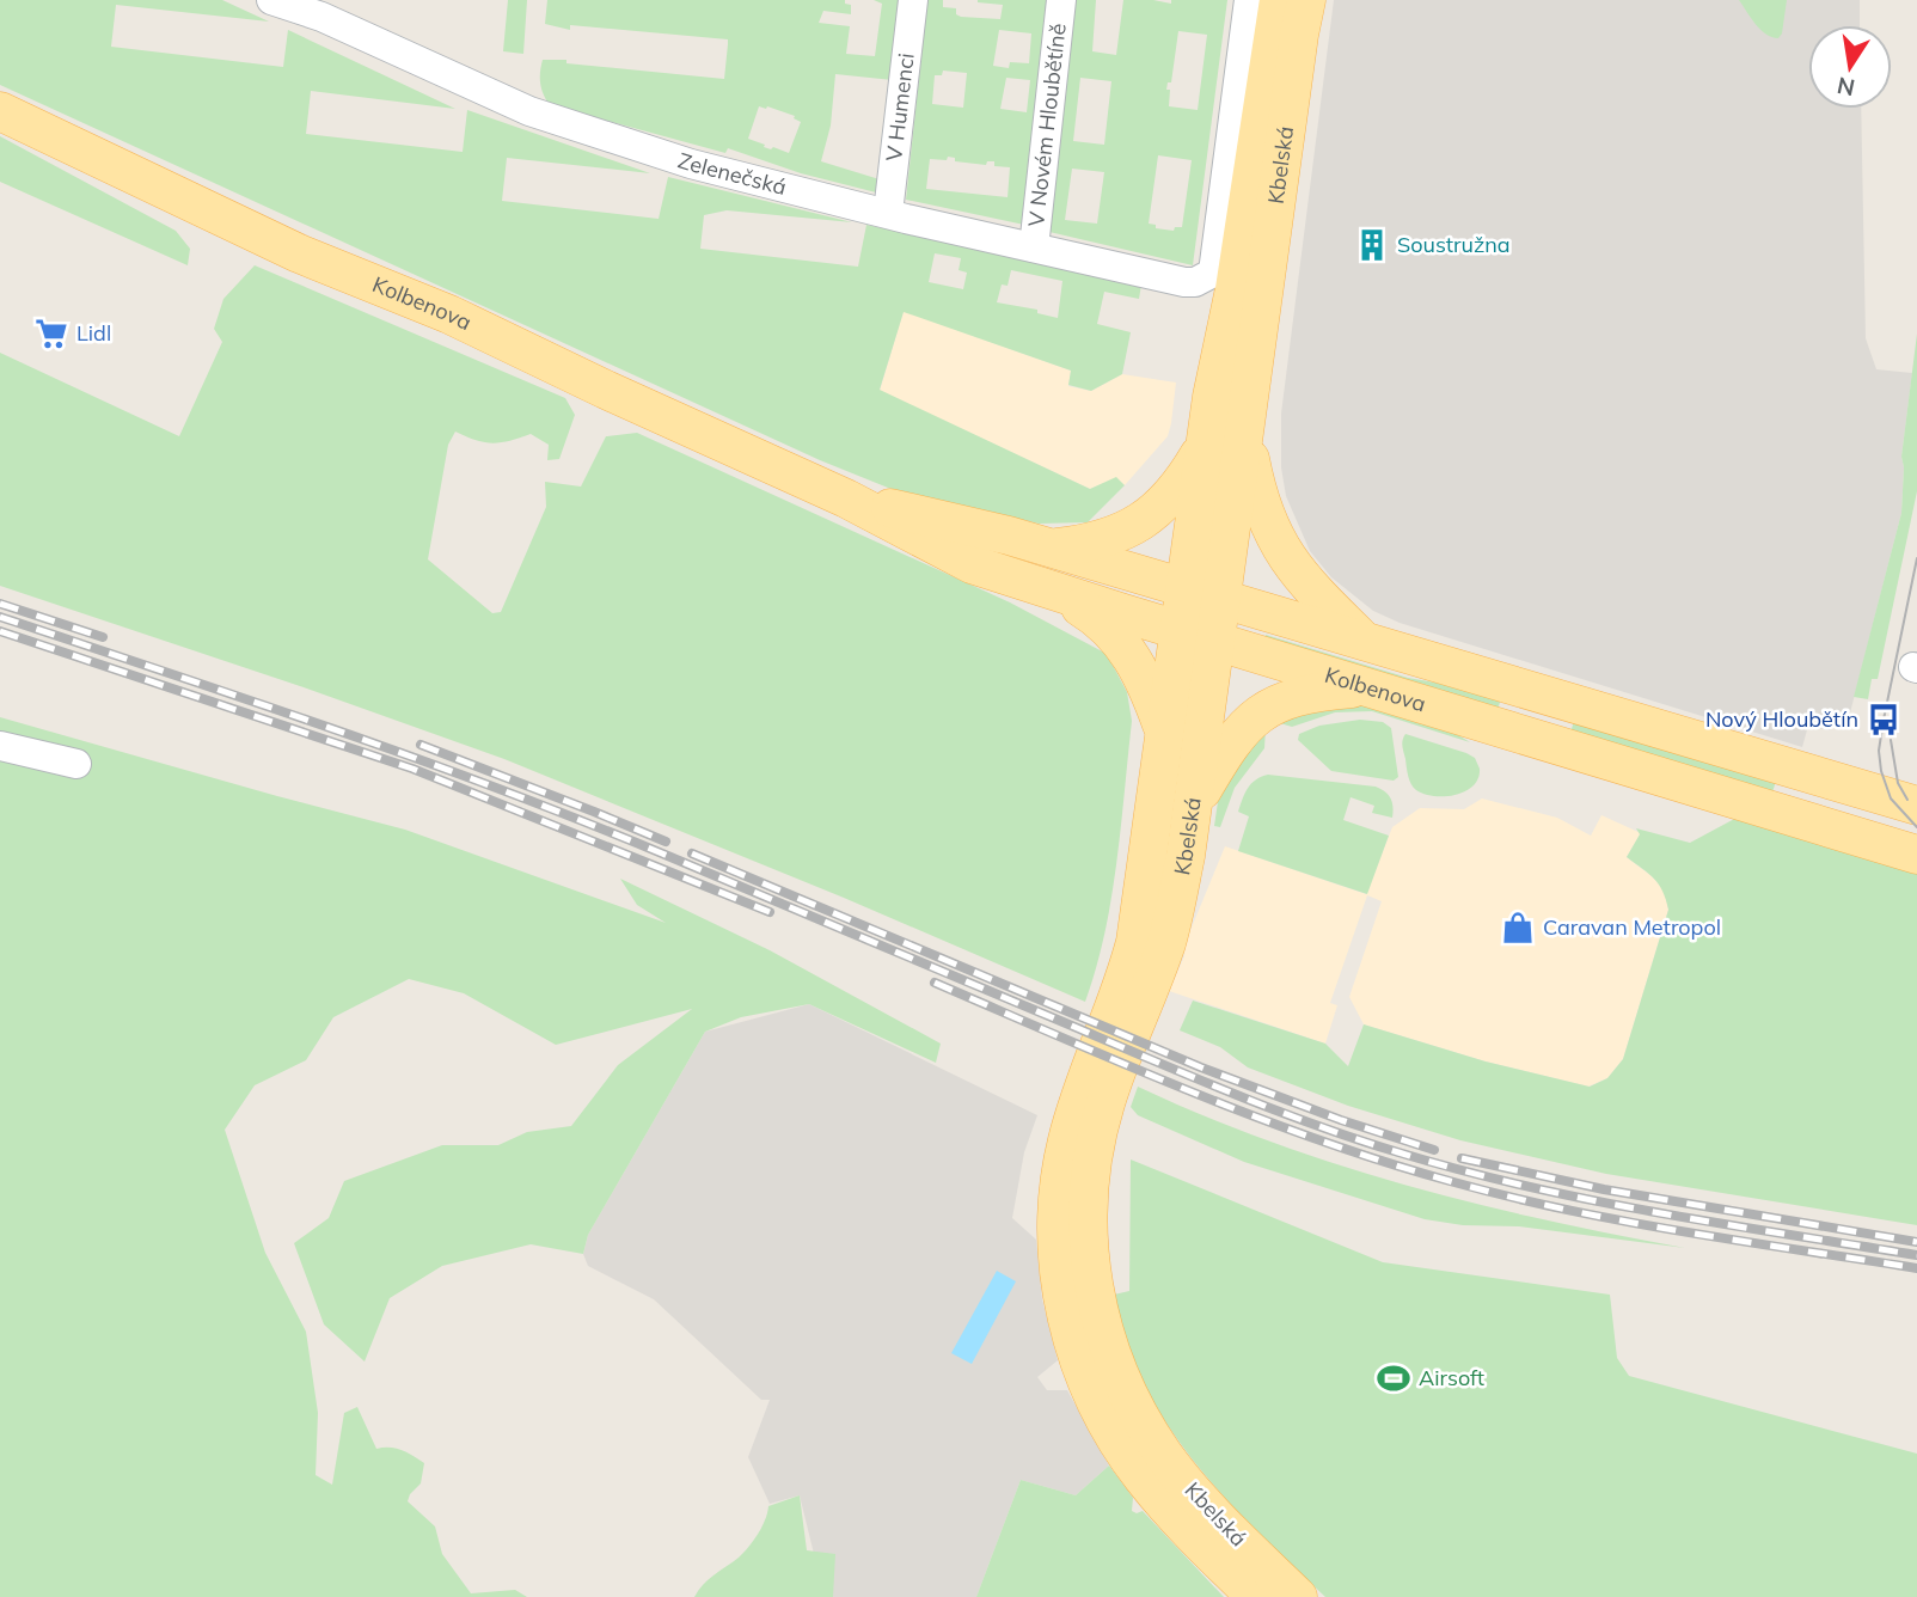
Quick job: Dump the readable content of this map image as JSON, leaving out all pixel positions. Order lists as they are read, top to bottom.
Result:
{
  "streets": {
    "main road": ["Kbelská", "Kolbenova"],
    "street": ["V Humenci", "V Novém Hloubětíně", "Zelenečská"]
  },
  "crossings": [
    ["V Humenci", "Zelenečská"],
    ["V Novém Hloubětíně", "Zelenečská"],
    ["Kbelská", "Kolbenova"]
  ],
  "places": {
    "building": ["Soustružna"],
    "supermarket": ["Lidl"],
    "bus stop": ["Nový Hloubětín"],
    "shop": ["Caravan Metropol"],
    "sports": ["Airsoft"]
  },
  "north": "bottom"
}
